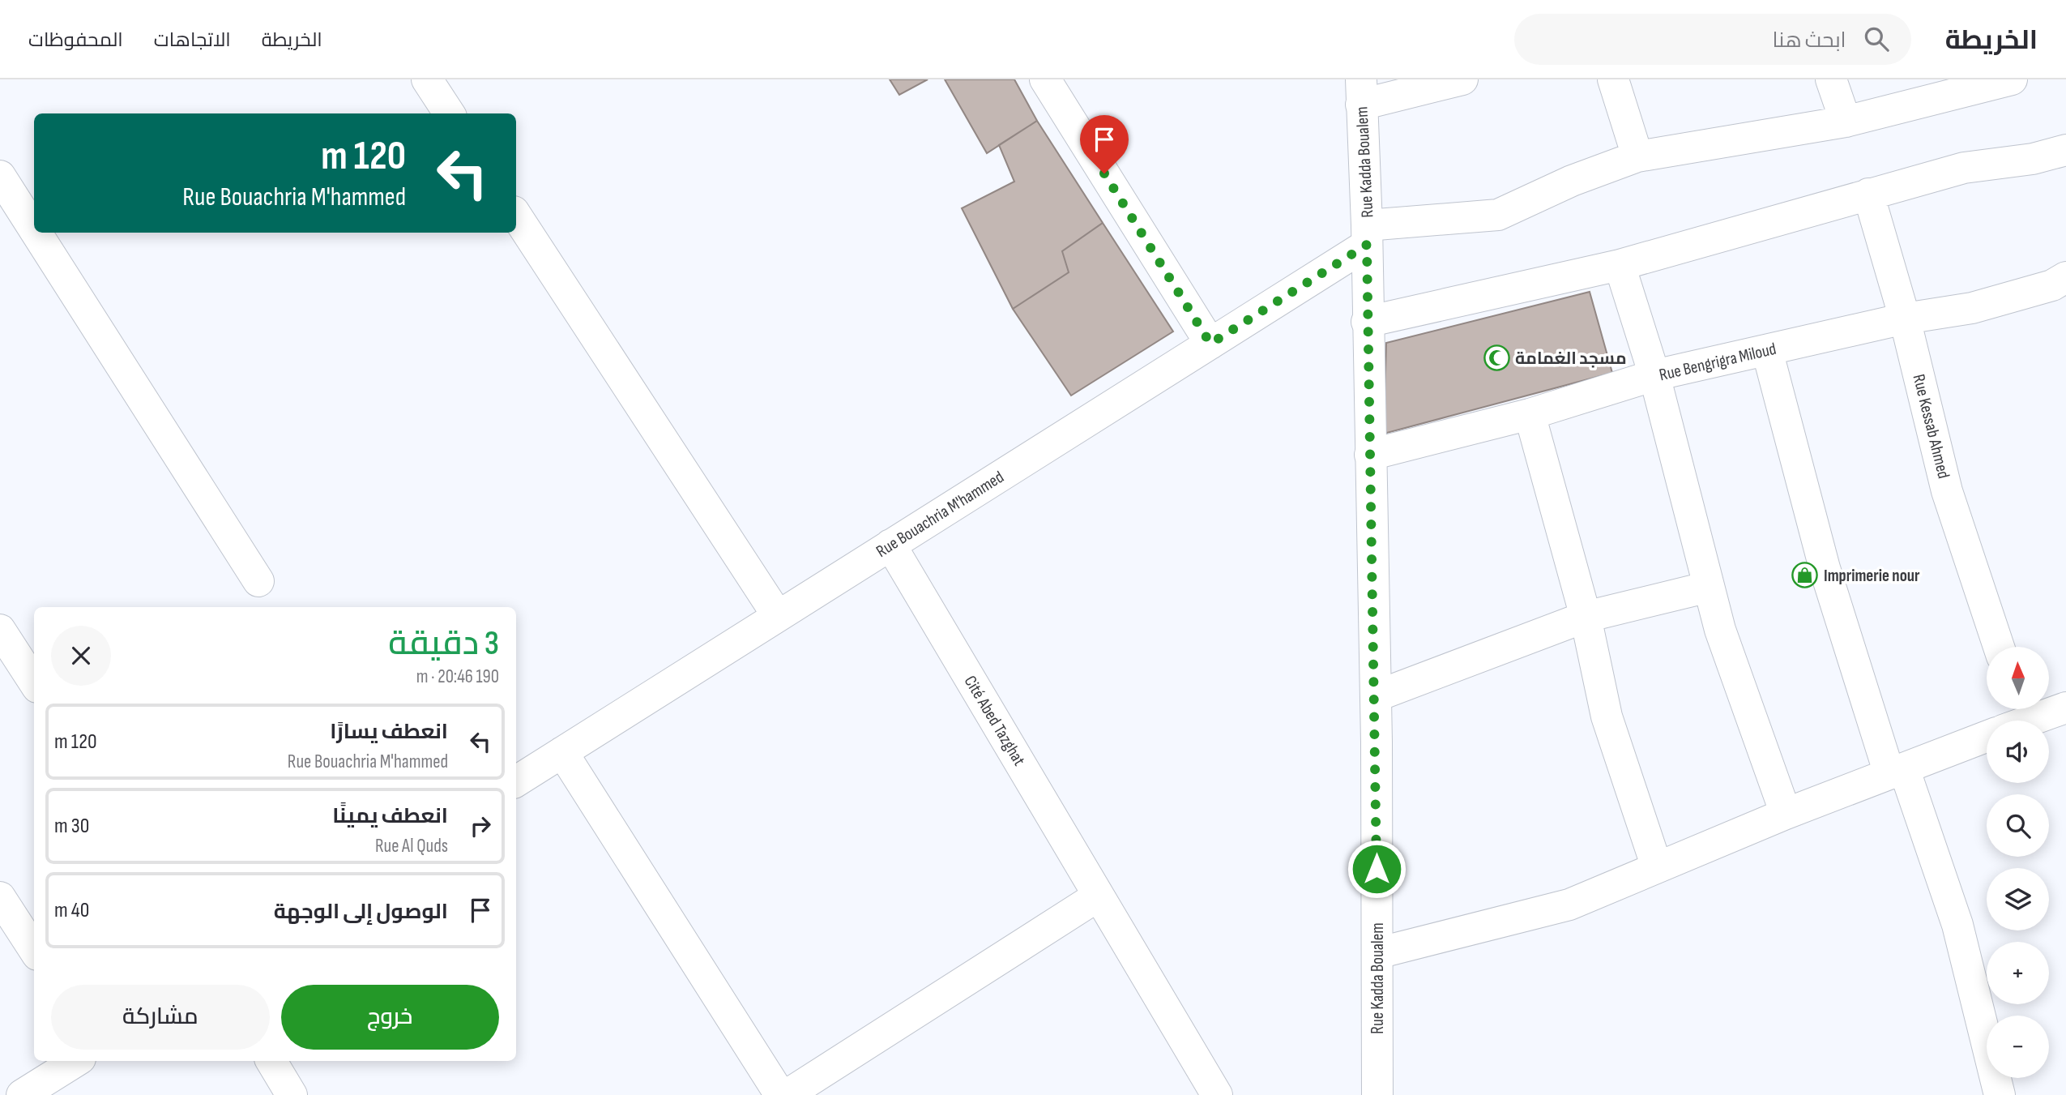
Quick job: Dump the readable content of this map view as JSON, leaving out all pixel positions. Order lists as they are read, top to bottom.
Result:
{
  "streets": {
    "street": [
      "Rue Kadda Boualem",
      "Rue Bengrigra Miloud",
      "Rue Kessab Ahmed",
      "Rue Bouachria M'hammed",
      "Cité Abed Tazghat"
    ]
  },
  "crossings": [
    ["Rue Kadda Boualem", "Rue Bengrigra Miloud"],
    ["Rue Kadda Boualem", "Rue Bouachria M'hammed"],
    ["Rue Bengrigra Miloud", "Rue Kessab Ahmed"],
    ["Rue Bouachria M'hammed", "Cité Abed Tazghat"]
  ],
  "places": {
    "mosque": ["مسجد الغمامة"],
    "shop": ["Imprimerie nour"]
  },
  "north": "top",
  "page": {
    "header": "الخريطة",
    "search": "ابحث هنا",
    "nav": ["الخريطة", "الاتجاهات", "المحفوظات"],
    "turn": ["120 m", "Rue Bouachria M'hammed"],
    "heading": ["3 دقيقة", "190 m · 20:46"],
    "map_buttons": ["+", "−"],
    "list": [
      {
        "name": "انعطف يسارًا",
        "note": "Rue Bouachria M'hammed",
        "value": "120 m"
      },
      {
        "name": "انعطف يمينًا",
        "note": "Rue Al Quds",
        "value": "30 m"
      },
      {
        "name": "الوصول إلى الوجهة",
        "value": "40 m"
      }
    ],
    "buttons": ["خروج", "مشاركة"]
  }
}
